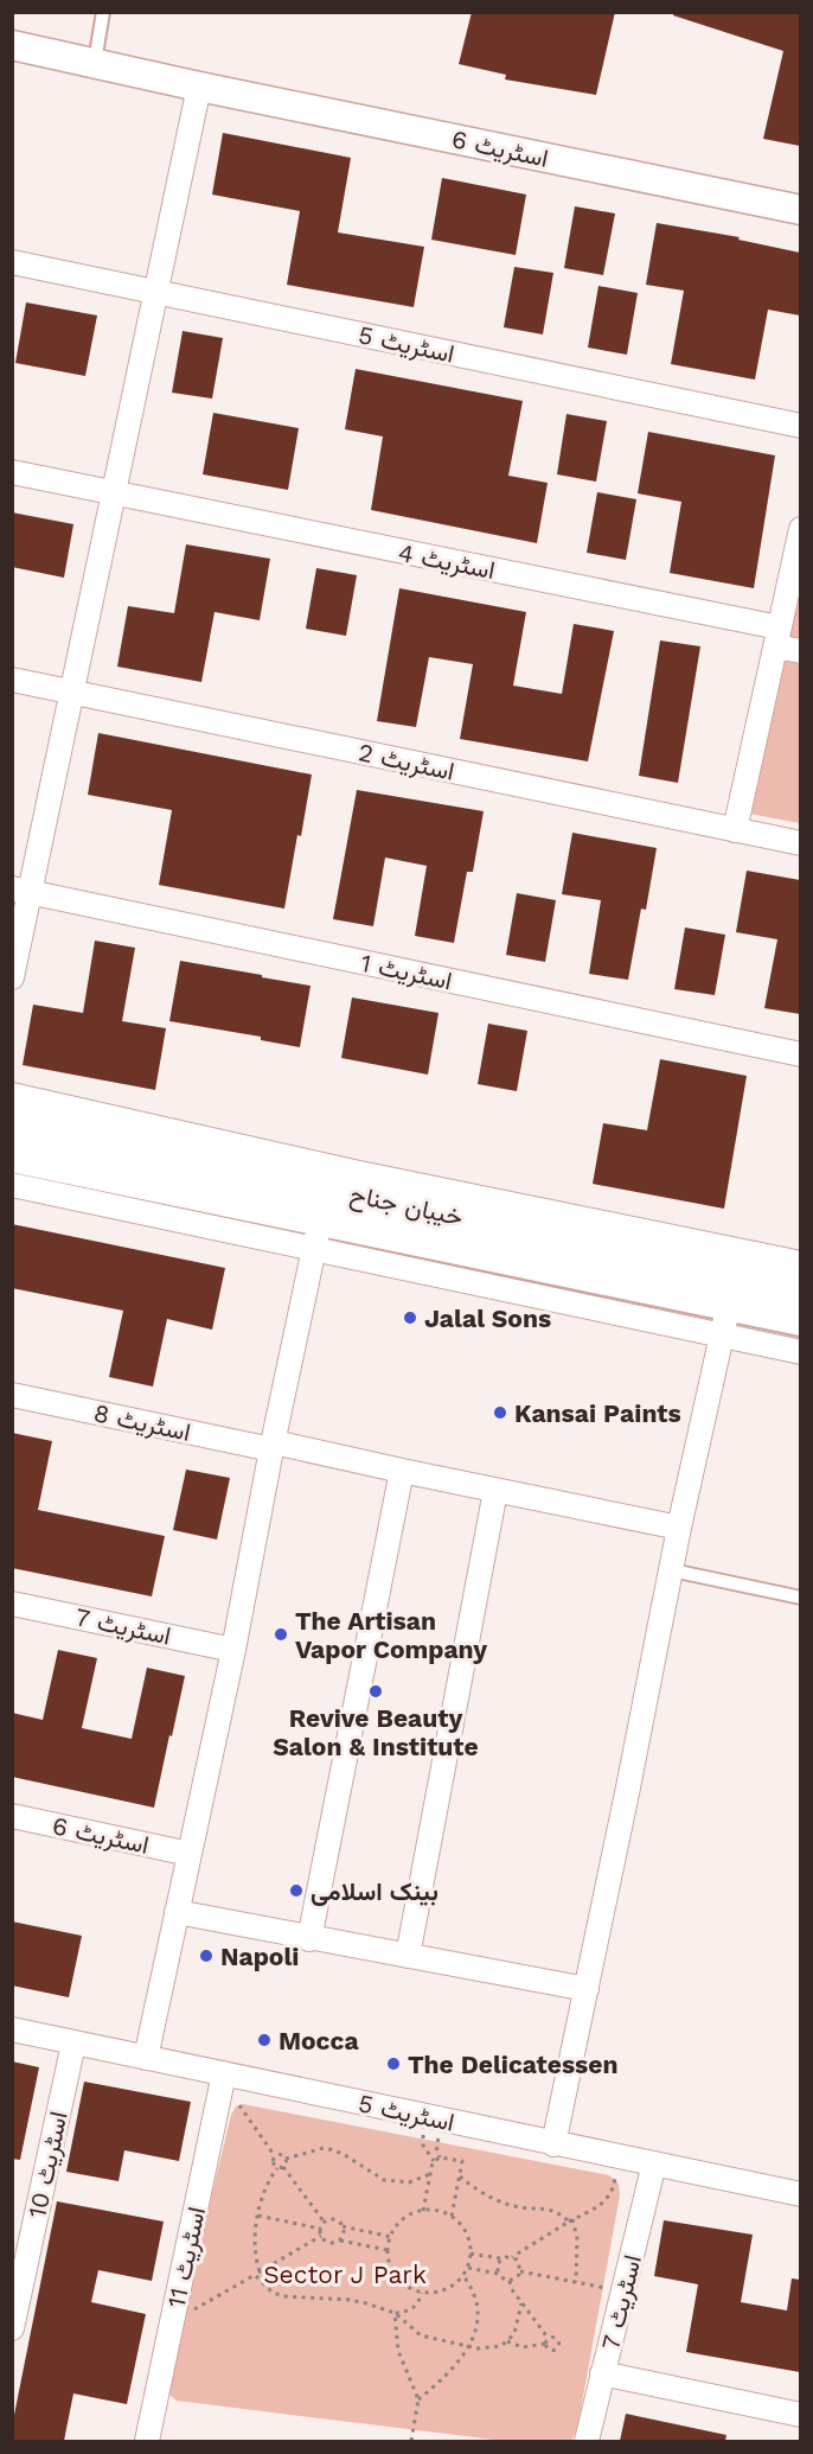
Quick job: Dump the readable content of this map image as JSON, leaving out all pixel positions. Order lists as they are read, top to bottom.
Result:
{
  "streets": {
    "main road": ["خیبان جناح"],
    "street": [
      "اسٹریٹ 6",
      "اسٹریٹ 5",
      "اسٹریٹ 4",
      "اسٹریٹ 2",
      "اسٹریٹ 1",
      "اسٹریٹ 8",
      "اسٹریٹ 7",
      "اسٹریٹ 10",
      "اسٹریٹ 11"
    ]
  },
  "crossings": [
    ["اسٹریٹ 5", "اسٹریٹ 7"],
    ["اسٹریٹ 5", "اسٹریٹ 10"],
    ["اسٹریٹ 5", "اسٹریٹ 11"]
  ],
  "parks": ["Sector J Park"],
  "places": [
    "Jalal Sons",
    "Kansai Paints",
    "The Artisan Vapor Company",
    "Revive Beauty Salon & Institute",
    "بینک اسلامی",
    "Napoli",
    "Mocca",
    "The Delicatessen"
  ]
}
